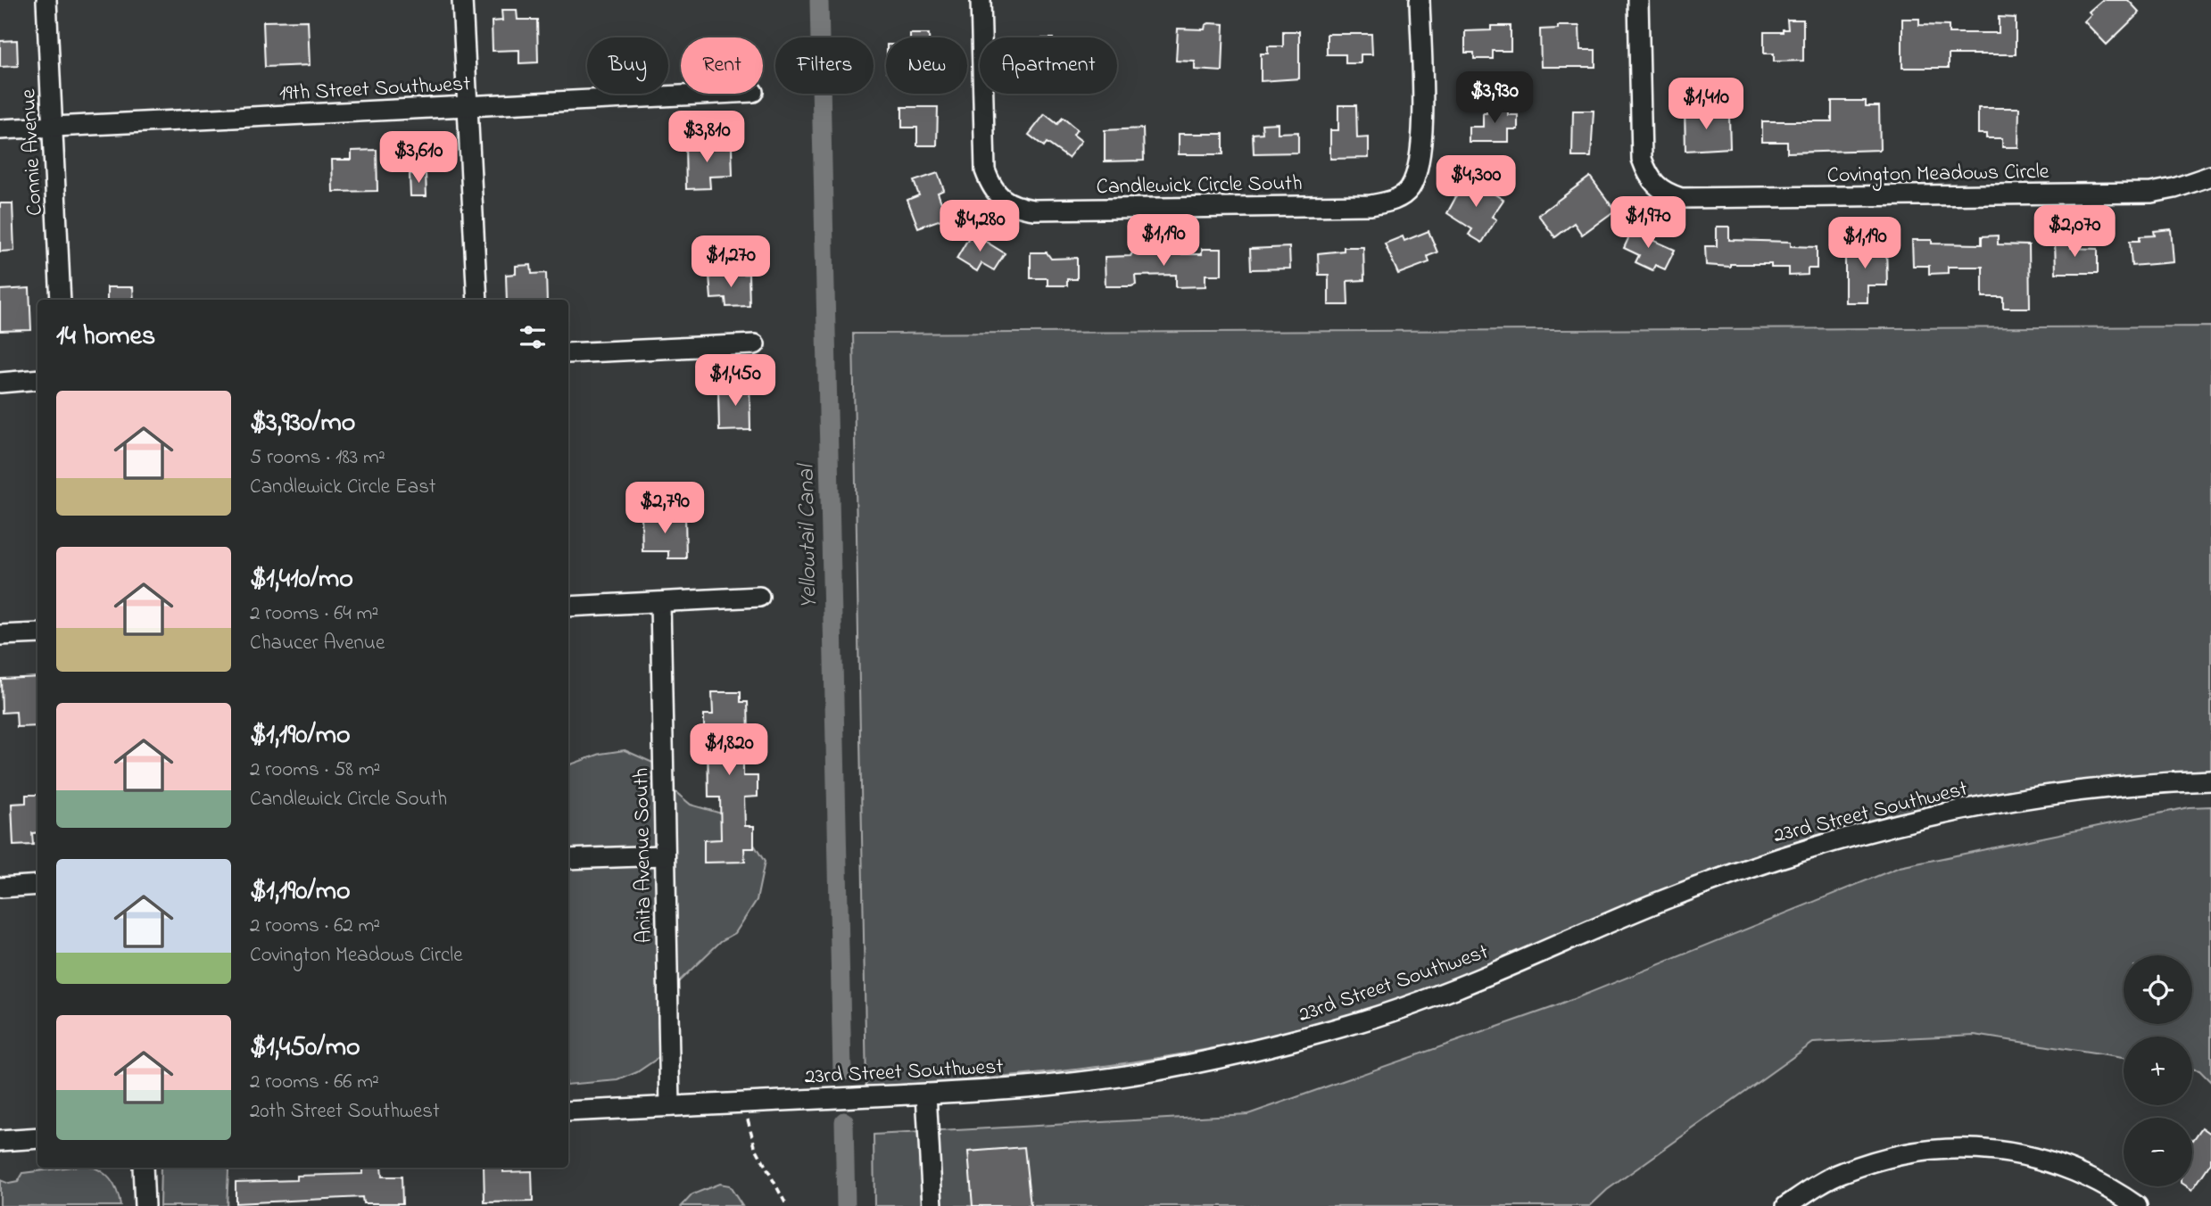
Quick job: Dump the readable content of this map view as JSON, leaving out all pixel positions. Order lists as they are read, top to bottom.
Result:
{
  "streets": {
    "street": [
      "19th Street Southwest",
      "Connie Avenue",
      "Covington Meadows Circle",
      "Candlewick Circle South",
      "23rd Street Southwest",
      "Anita Avenue South"
    ]
  },
  "crossings": [
    ["19th Street Southwest", "Connie Avenue"],
    ["23rd Street Southwest", "Anita Avenue South"]
  ],
  "water": ["Yellowtail Canal"],
  "page": {
    "chip": [
      "Buy",
      "Rent",
      "Filters",
      "New",
      "Apartment"
    ],
    "price": [
      "$3,930",
      "$1,410",
      "$3,810",
      "$3,610",
      "$4,300",
      "$1,970",
      "$4,280",
      "$2,070",
      "$1,190",
      "$1,190",
      "$1,270",
      "$1,450",
      "$2,790",
      "$1,820"
    ],
    "heading": "14 homes",
    "list": [
      {
        "name": "$3,930/mo",
        "note": "5 rooms · 183 m² · Candlewick Circle East"
      },
      {
        "name": "$1,410/mo",
        "note": "2 rooms · 64 m² · Chaucer Avenue"
      },
      {
        "name": "$1,190/mo",
        "note": "2 rooms · 58 m² · Candlewick Circle South"
      },
      {
        "name": "$1,190/mo",
        "note": "2 rooms · 62 m² · Covington Meadows Circle"
      },
      {
        "name": "$1,450/mo",
        "note": "2 rooms · 66 m² · 20th Street Southwest"
      }
    ],
    "map_buttons": ["+", "−"]
  }
}
